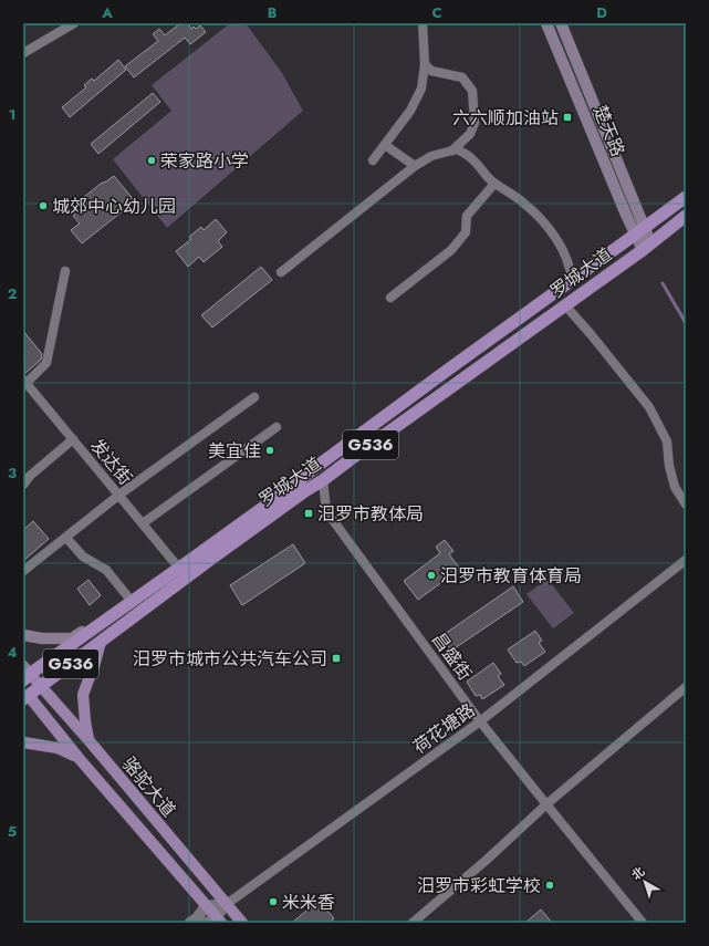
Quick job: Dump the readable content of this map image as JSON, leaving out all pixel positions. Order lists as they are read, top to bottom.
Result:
{
  "streets": {
    "highway": ["罗城大道", "G536"],
    "main road": ["楚天路", "骆驼大道"],
    "street": ["发达街", "昌盛街", "荷花塘路"]
  },
  "crossings": [
    ["楚天路", "罗城大道"],
    ["罗城大道", "昌盛街"],
    ["罗城大道", "骆驼大道"],
    ["昌盛街", "荷花塘路"],
    ["荷花塘路", "骆驼大道"]
  ],
  "places": {
    "transit": ["六六顺加油站", "汨罗市教体局", "汨罗市城市公共汽车公司"],
    "other": [
      "荣家路小学",
      "城郊中心幼儿园",
      "美宜佳",
      "汨罗市教育体育局",
      "汨罗市彩虹学校",
      "米米香"
    ]
  },
  "north": "top left",
  "grid": {
    "columns": [
      "A",
      "B",
      "C",
      "D"
    ],
    "rows": [
      "1",
      "2",
      "3",
      "4",
      "5"
    ]
  }
}
